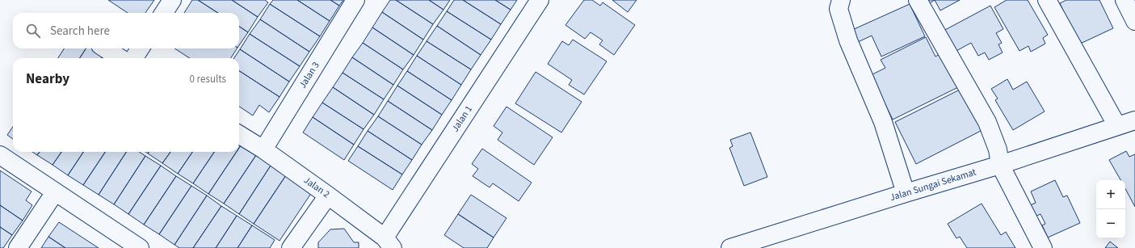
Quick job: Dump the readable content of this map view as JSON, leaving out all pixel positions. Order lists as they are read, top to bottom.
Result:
{
  "streets": {
    "street": [
      "Jalan 3",
      "Jalan 1",
      "Jalan Sungai Sekamat",
      "Jalan 2"
    ]
  },
  "crossings": [
    ["Jalan 3", "Jalan 2"],
    ["Jalan 1", "Jalan 2"]
  ],
  "page": {
    "search": "Search here",
    "heading": ["Nearby", "0 results"],
    "map_buttons": ["+", "−"]
  }
}
